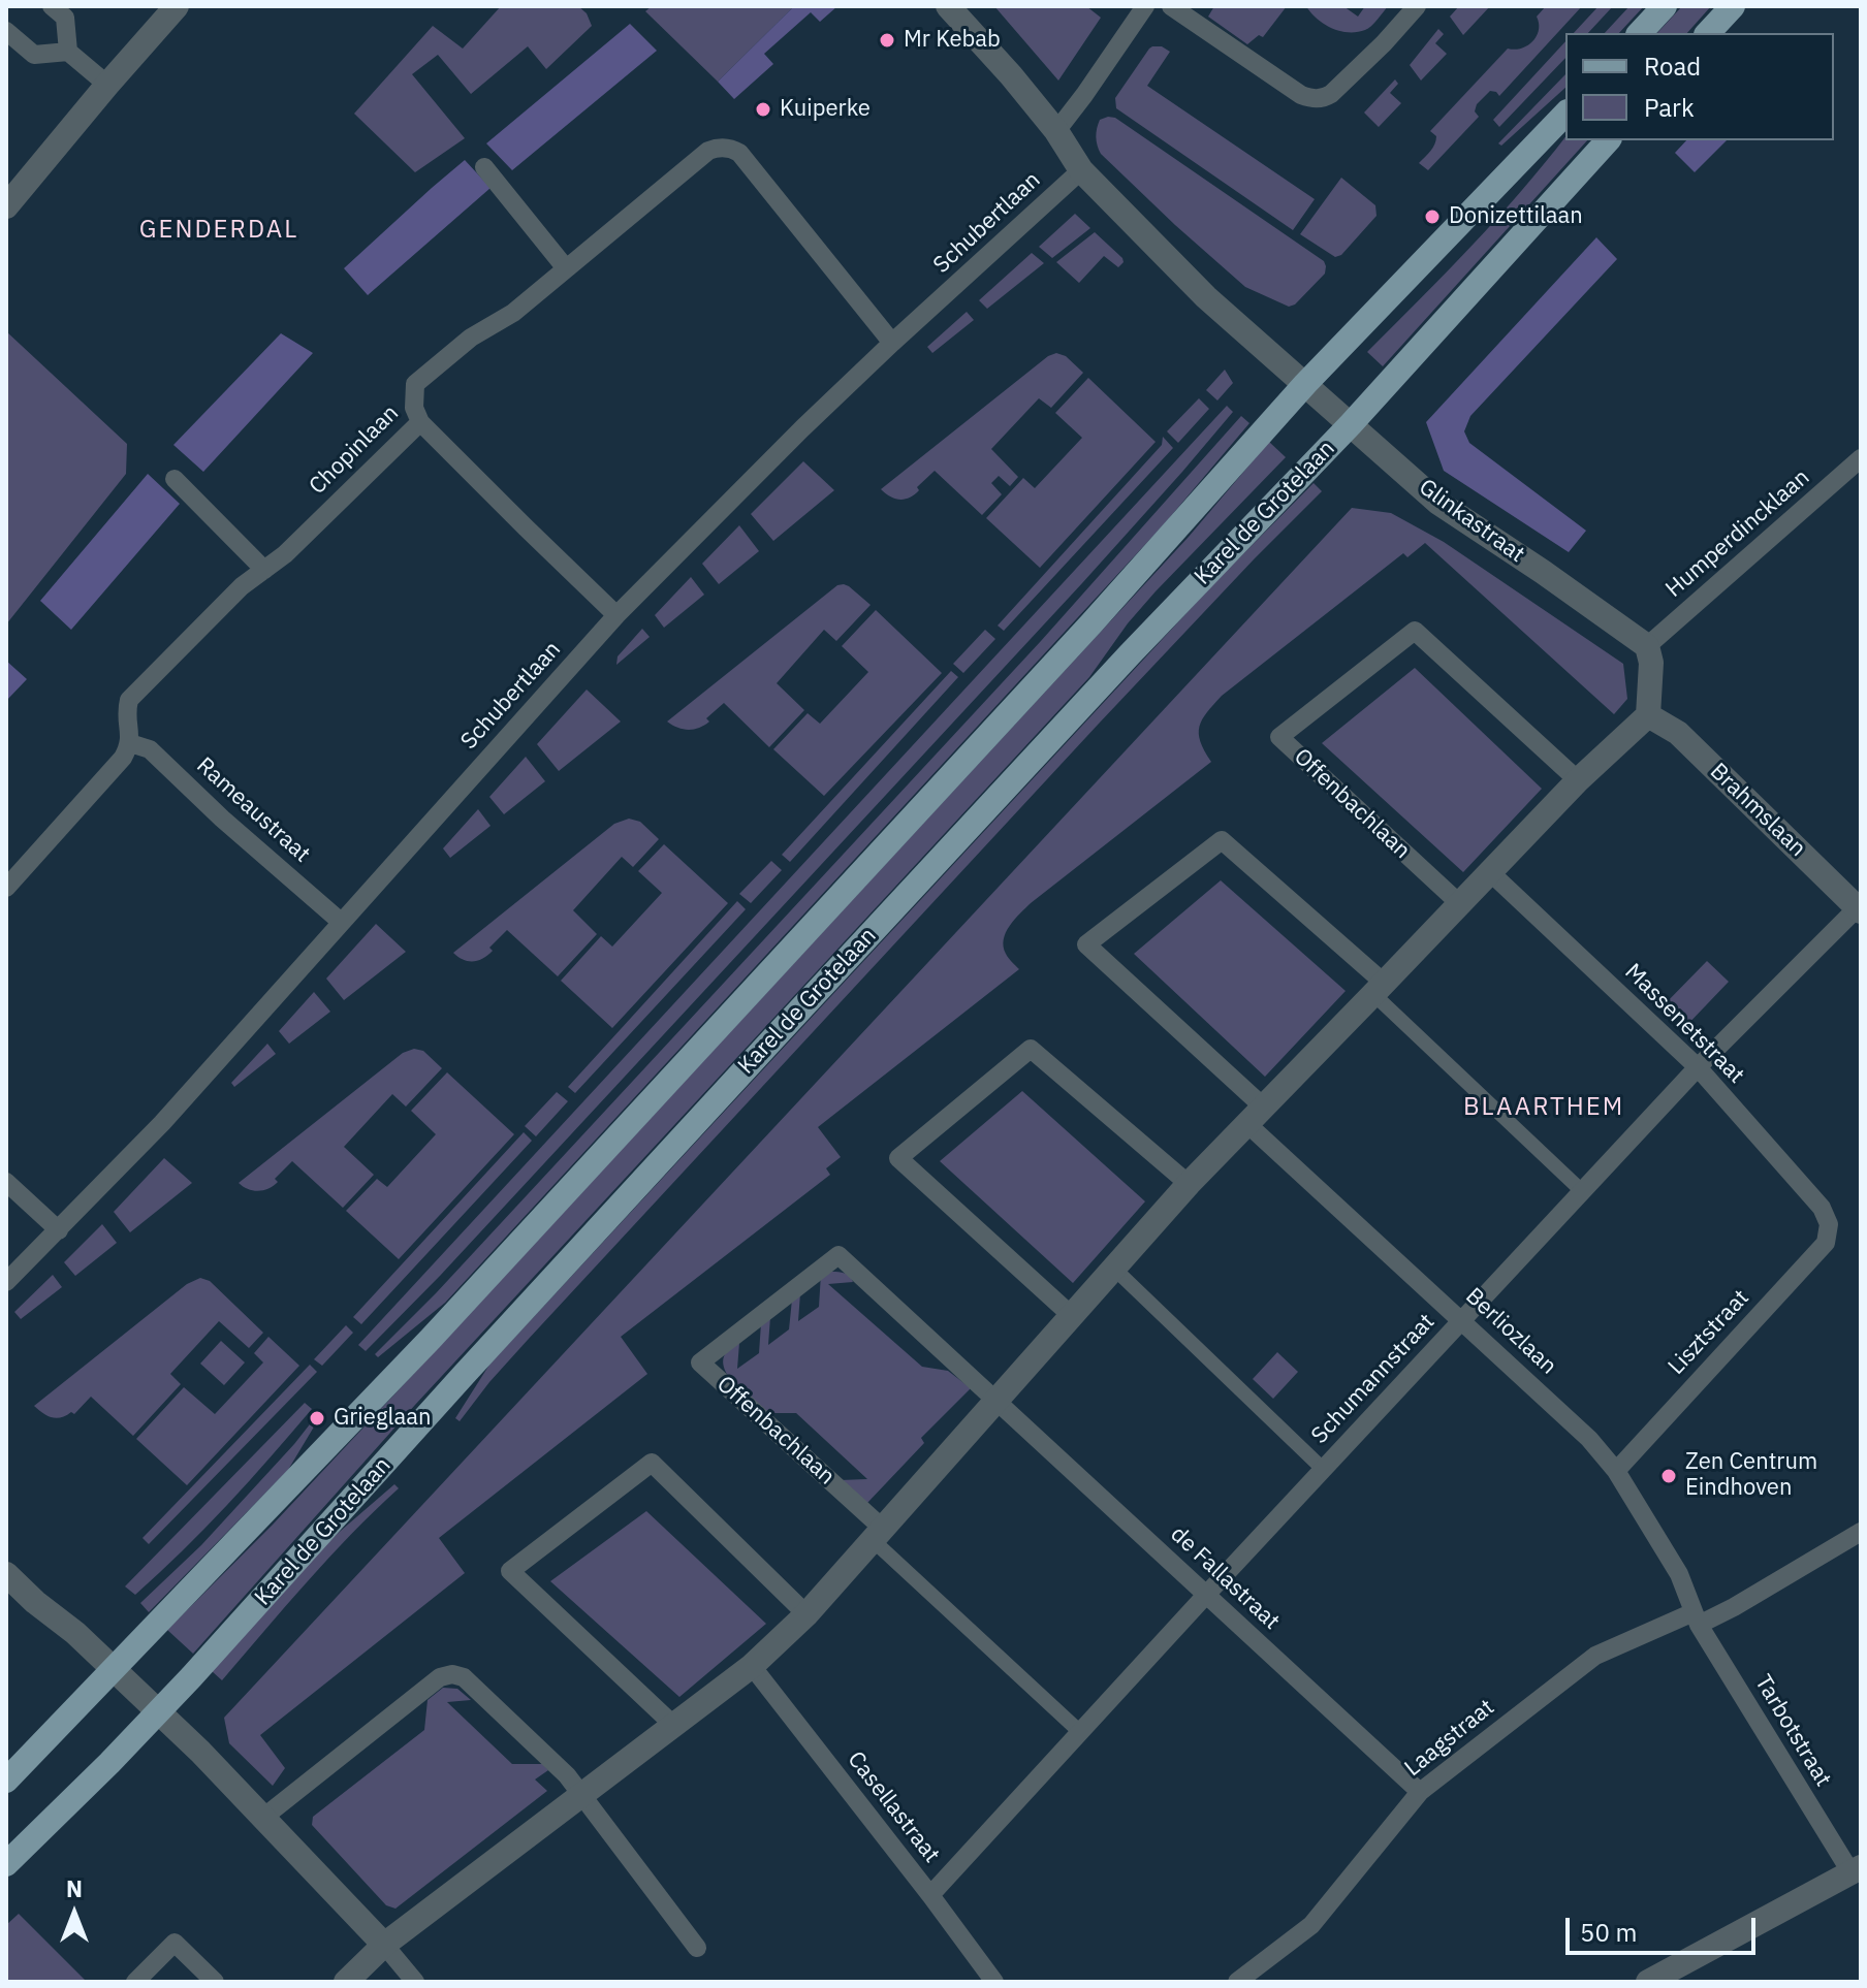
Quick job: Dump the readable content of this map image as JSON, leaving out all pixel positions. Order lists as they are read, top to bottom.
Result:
{
  "streets": {
    "main road": ["Karel de Grotelaan"],
    "street": [
      "Schubertlaan",
      "Chopinlaan",
      "Glinkastraat",
      "Humperdincklaan",
      "Offenbachlaan",
      "Rameaustraat",
      "Brahmslaan",
      "Massenetstraat",
      "Berliozlaan",
      "Lisztstraat",
      "Schumannstraat",
      "de Fallastraat",
      "Tarbotstraat",
      "Laagstraat",
      "Casellastraat"
    ]
  },
  "crossings": [
    ["Schubertlaan", "Chopinlaan"],
    ["Schubertlaan", "Rameaustraat"],
    ["Chopinlaan", "Rameaustraat"],
    ["Karel de Grotelaan", "Glinkastraat"],
    ["Glinkastraat", "Humperdincklaan"],
    ["Offenbachlaan", "de Fallastraat"],
    ["Brahmslaan", "Schumannstraat"],
    ["Massenetstraat", "Lisztstraat"],
    ["Massenetstraat", "Schumannstraat"],
    ["Berliozlaan", "Lisztstraat"],
    ["Berliozlaan", "Schumannstraat"],
    ["Berliozlaan", "Tarbotstraat"],
    ["Berliozlaan", "Laagstraat"],
    ["Schumannstraat", "de Fallastraat"],
    ["Schumannstraat", "Casellastraat"],
    ["de Fallastraat", "Laagstraat"],
    ["Tarbotstraat", "Laagstraat"]
  ],
  "districts": ["GENDERDAL", "BLAARTHEM"],
  "places": [
    "Mr Kebab",
    "Kuiperke",
    "Donizettilaan",
    "Grieglaan",
    "Zen Centrum Eindhoven"
  ],
  "legend": ["Road", "Park"],
  "scale_bar": "50 m",
  "north": "top"
}
